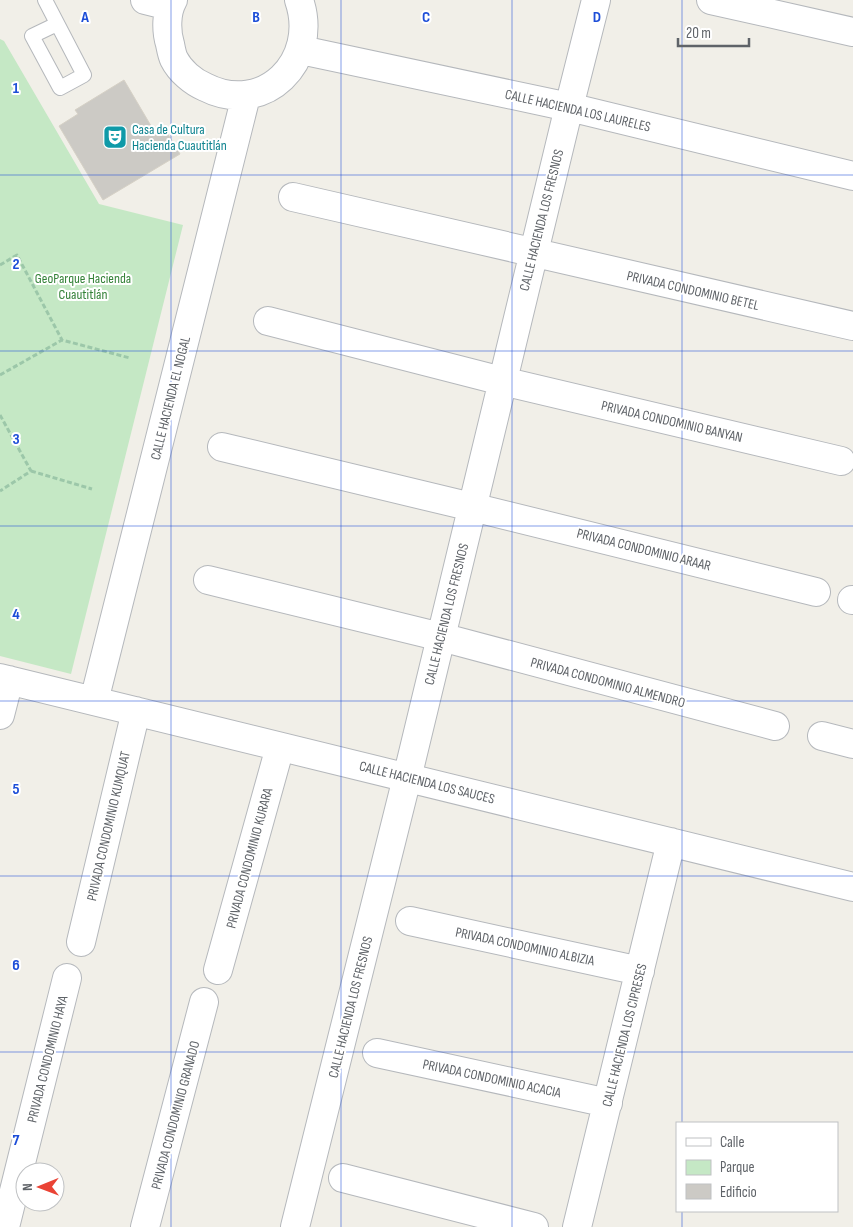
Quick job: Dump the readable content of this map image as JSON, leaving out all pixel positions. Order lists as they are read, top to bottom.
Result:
{
  "streets": {
    "street": [
      "CALLE HACIENDA LOS LAURELES",
      "CALLE HACIENDA LOS FRESNOS",
      "PRIVADA CONDOMINIO BETEL",
      "CALLE HACIENDA EL NOGAL",
      "PRIVADA CONDOMINIO BANYAN",
      "PRIVADA CONDOMINIO ARAAR",
      "PRIVADA CONDOMINIO ALMENDRO",
      "CALLE HACIENDA LOS SAUCES",
      "PRIVADA CONDOMINIO KUMQUAT",
      "PRIVADA CONDOMINIO KURARA",
      "PRIVADA CONDOMINIO ALBIZIA",
      "CALLE HACIENDA LOS CIPRESES",
      "PRIVADA CONDOMINIO HAYA",
      "PRIVADA CONDOMINIO ACACIA",
      "PRIVADA CONDOMINIO GRANADO"
    ]
  },
  "crossings": [
    ["CALLE HACIENDA LOS LAURELES", "CALLE HACIENDA LOS FRESNOS"],
    ["CALLE HACIENDA LOS FRESNOS", "PRIVADA CONDOMINIO BETEL"],
    ["CALLE HACIENDA LOS FRESNOS", "PRIVADA CONDOMINIO BANYAN"],
    ["CALLE HACIENDA LOS FRESNOS", "PRIVADA CONDOMINIO ARAAR"],
    ["CALLE HACIENDA LOS FRESNOS", "PRIVADA CONDOMINIO ALMENDRO"],
    ["CALLE HACIENDA LOS FRESNOS", "CALLE HACIENDA LOS SAUCES"],
    ["CALLE HACIENDA EL NOGAL", "CALLE HACIENDA LOS SAUCES"],
    ["CALLE HACIENDA LOS SAUCES", "PRIVADA CONDOMINIO KUMQUAT"],
    ["CALLE HACIENDA LOS SAUCES", "PRIVADA CONDOMINIO KURARA"],
    ["CALLE HACIENDA LOS SAUCES", "CALLE HACIENDA LOS CIPRESES"],
    ["PRIVADA CONDOMINIO ALBIZIA", "CALLE HACIENDA LOS CIPRESES"],
    ["CALLE HACIENDA LOS CIPRESES", "PRIVADA CONDOMINIO ACACIA"]
  ],
  "parks": ["GeoParque Hacienda Cuautitlán"],
  "places": {
    "theatre": ["Casa de Cultura Hacienda Cuautitlán"]
  },
  "legend": ["Calle", "Parque", "Edificio"],
  "scale_bar": "20 m",
  "north": "left",
  "grid": {
    "columns": [
      "A",
      "B",
      "C",
      "D"
    ],
    "rows": [
      "1",
      "2",
      "3",
      "4",
      "5",
      "6",
      "7"
    ]
  }
}
